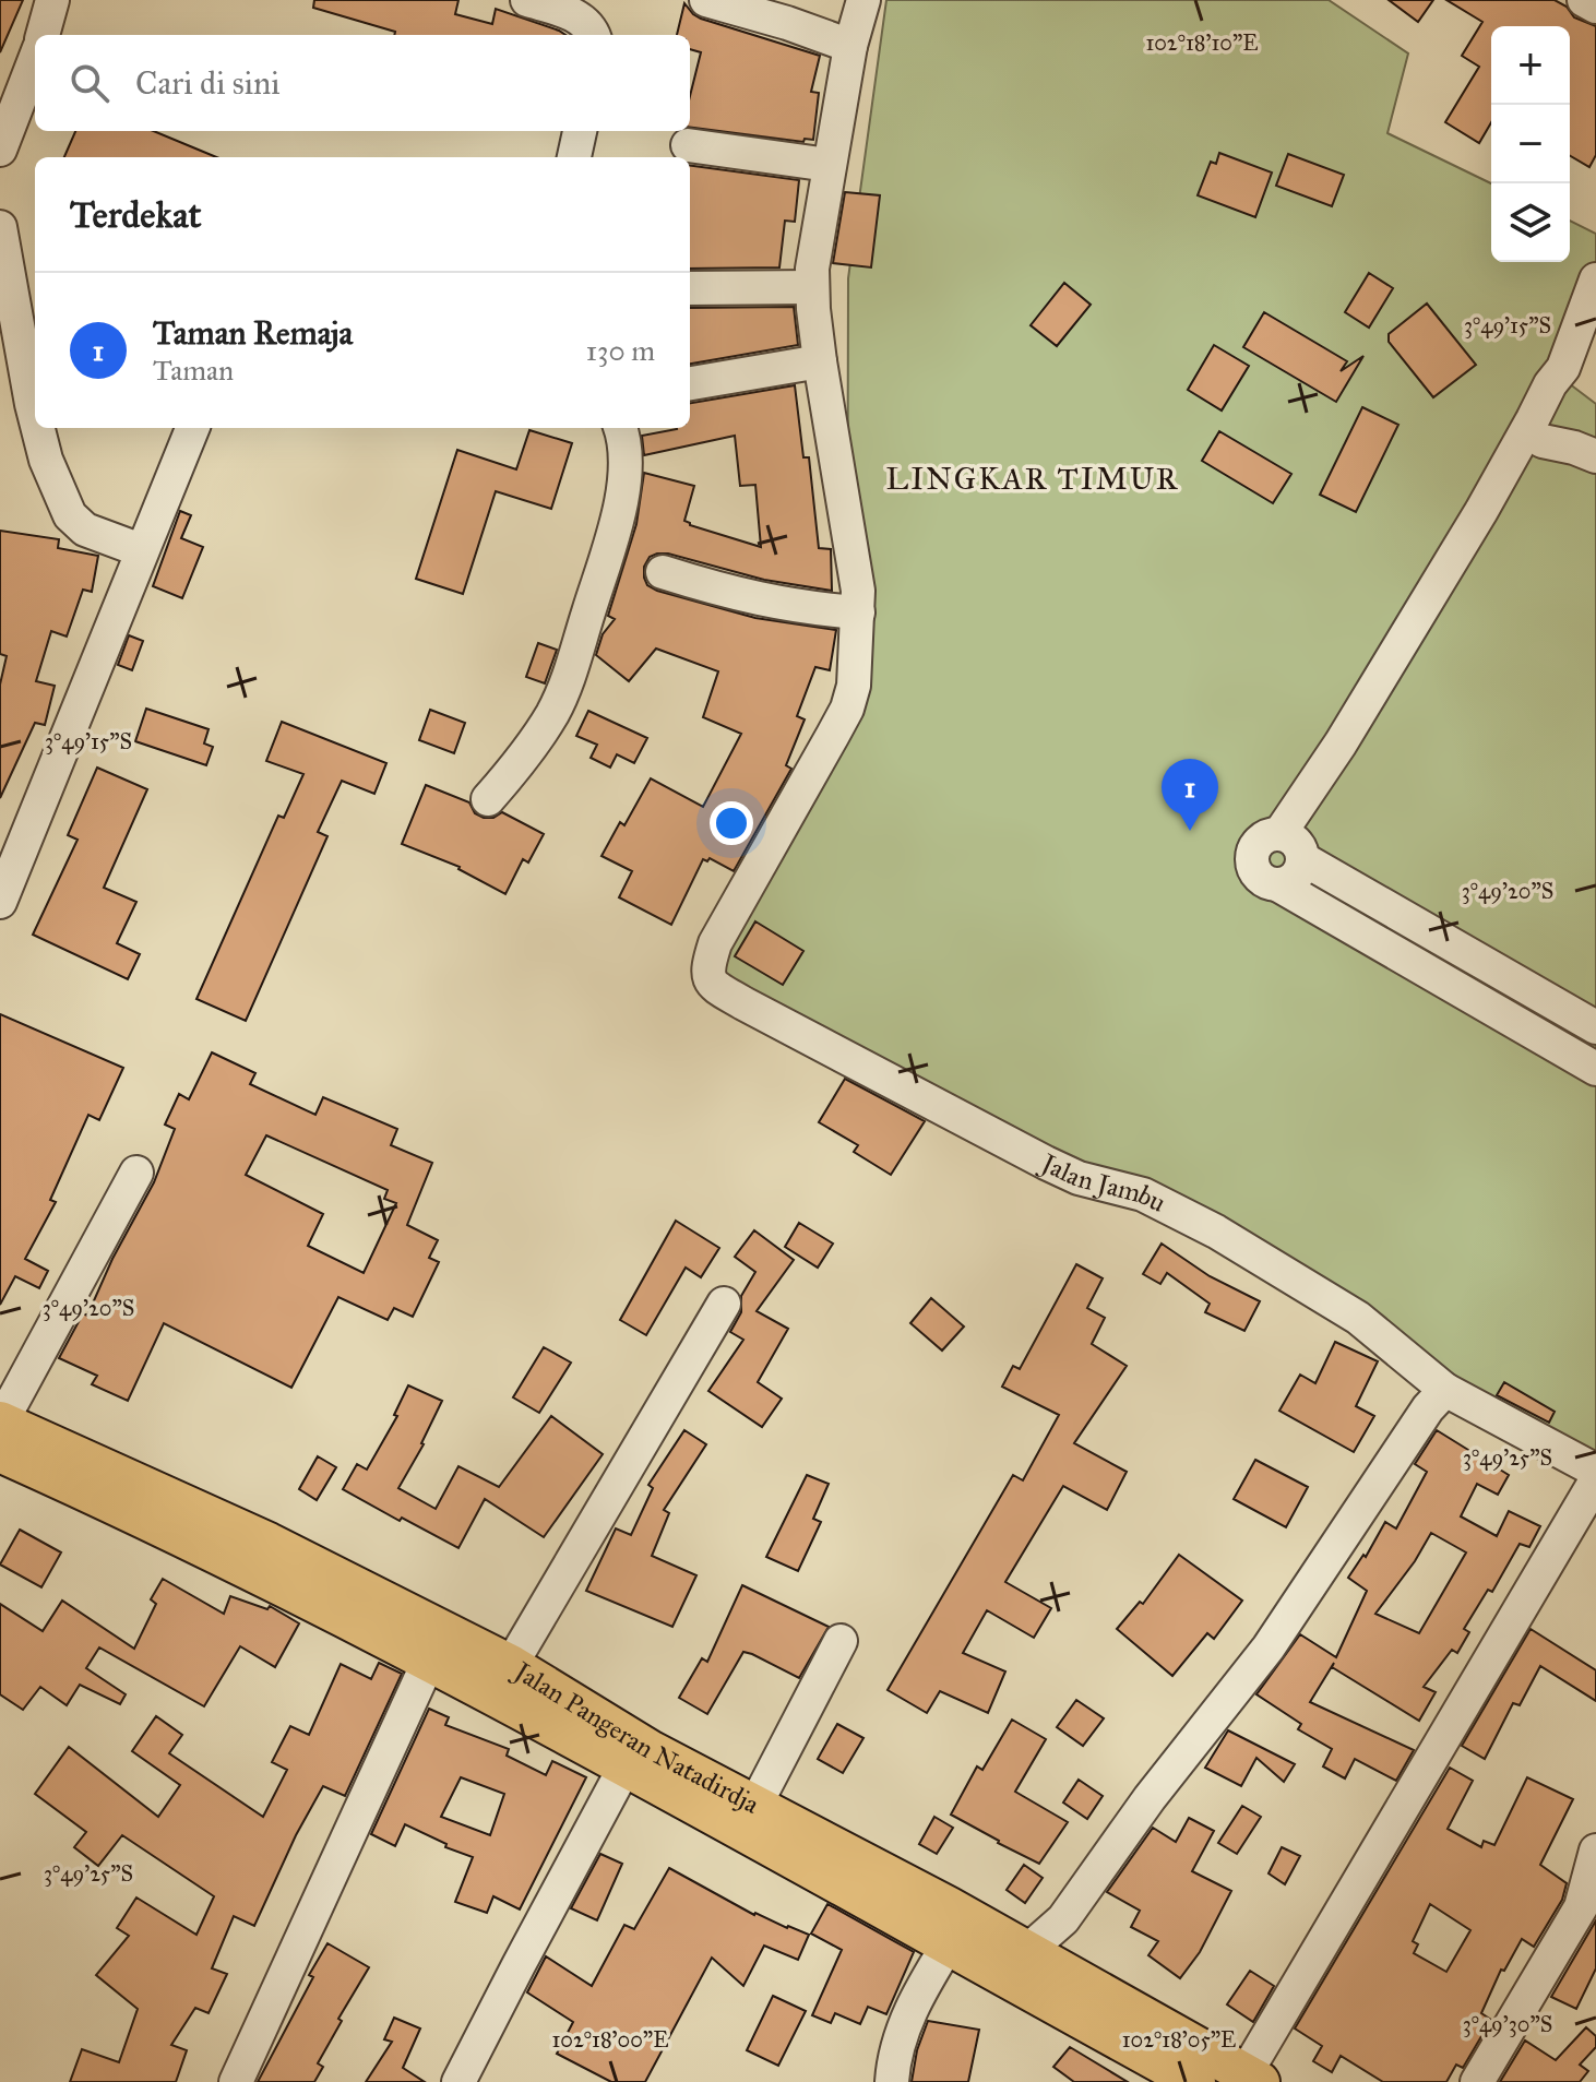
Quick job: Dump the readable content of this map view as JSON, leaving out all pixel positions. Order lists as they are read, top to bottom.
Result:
{
  "streets": {
    "main road": ["Jalan Pangeran Natadirdja"],
    "street": ["Jalan Jambu"]
  },
  "districts": ["LINGKAR TIMUR"],
  "page": {
    "map_buttons": ["+", "−"],
    "search": "Cari di sini",
    "heading": "Terdekat",
    "list": [
      {
        "mark": "1",
        "name": "Taman Remaja",
        "note": "Taman",
        "value": "130 m"
      }
    ],
    "pins": "1"
  },
  "coordinates": [
    "102°18'10\"E",
    "3°49'15\"S",
    "3°49'20\"S",
    "3°49'25\"S",
    "3°49'30\"S",
    "102°18'00\"E",
    "102°18'05\"E"
  ]
}
